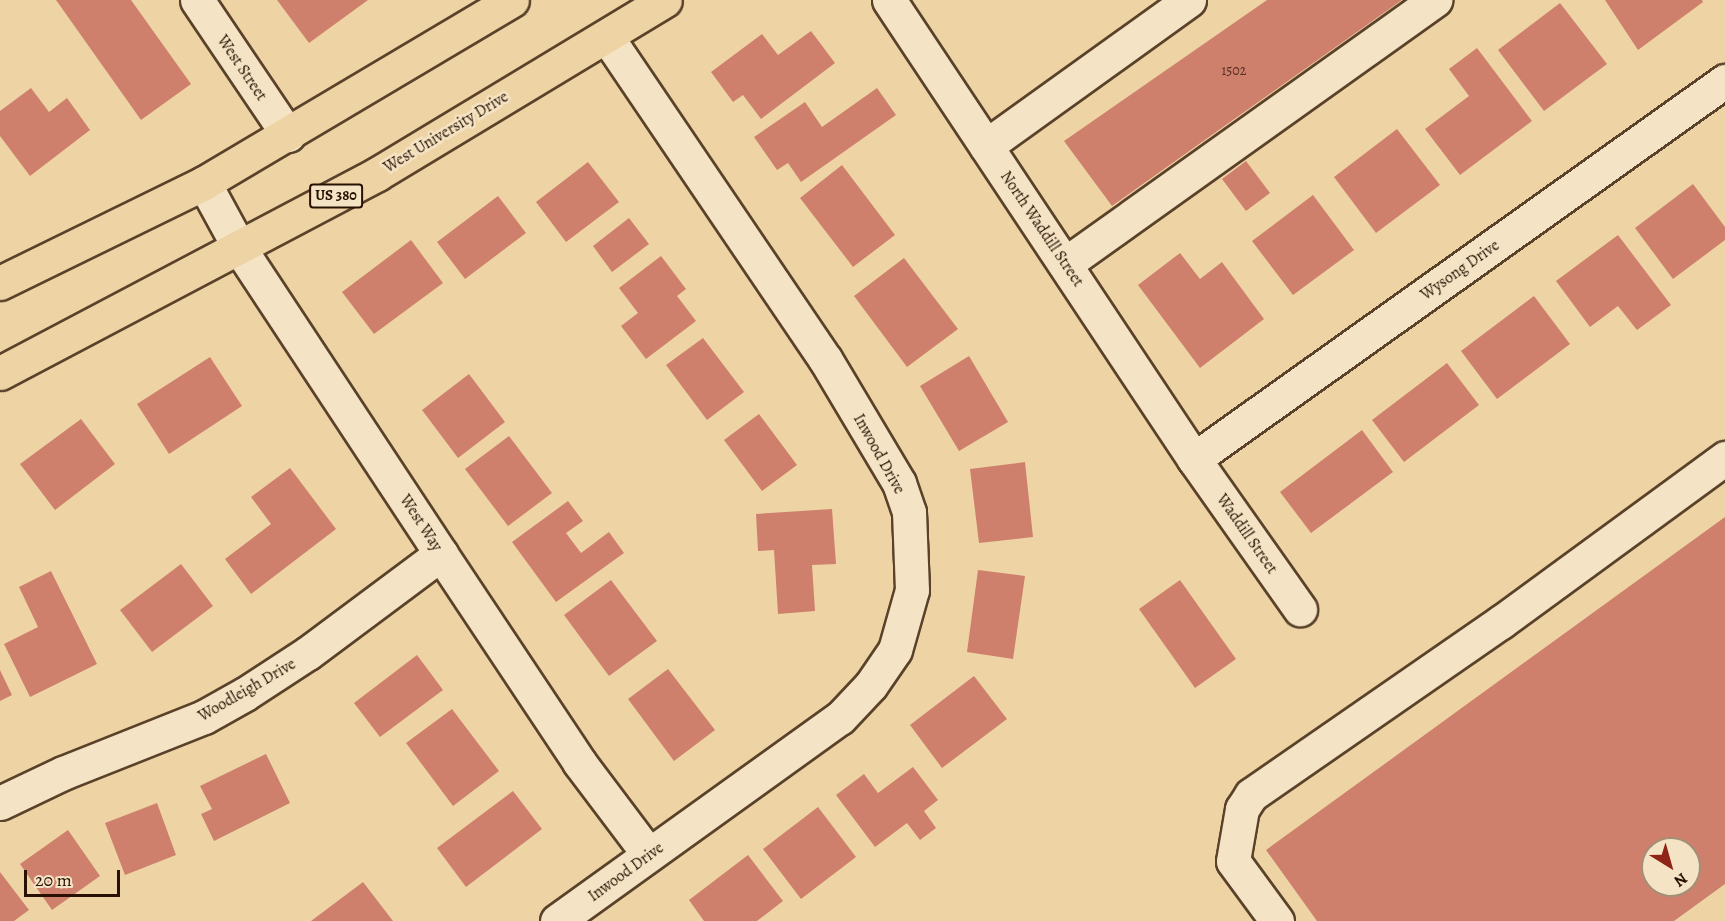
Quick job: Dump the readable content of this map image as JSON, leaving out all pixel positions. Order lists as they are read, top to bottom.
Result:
{
  "streets": {
    "highway": ["West University Drive", "US 380"],
    "street": [
      "West Street",
      "North Waddill Street",
      "Wysong Drive",
      "Inwood Drive",
      "West Way",
      "Waddill Street",
      "Woodleigh Drive"
    ]
  },
  "crossings": [
    ["West University Drive", "Inwood Drive"],
    ["West University Drive", "West Way"],
    ["North Waddill Street", "Wysong Drive"],
    ["North Waddill Street", "Waddill Street"],
    ["Wysong Drive", "Waddill Street"],
    ["Inwood Drive", "West Way"],
    ["West Way", "Woodleigh Drive"]
  ],
  "house_numbers": ["1502"],
  "scale_bar": "20 m",
  "north": "bottom right"
}
